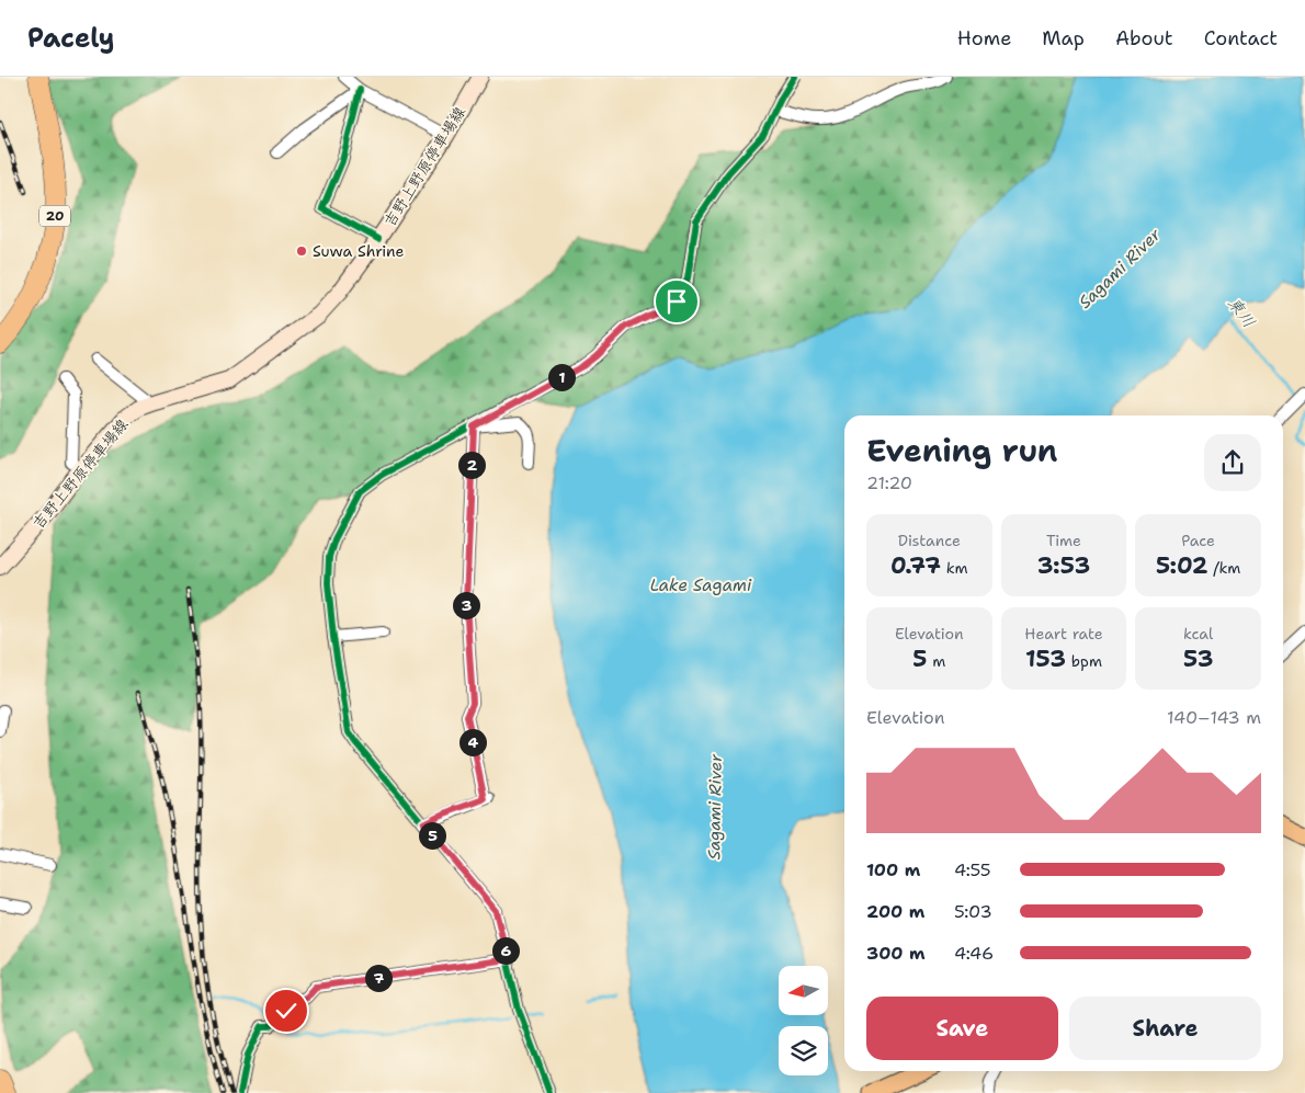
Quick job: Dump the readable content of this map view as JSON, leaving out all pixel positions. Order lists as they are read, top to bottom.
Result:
{
  "streets": {
    "highway": ["20"],
    "main road": ["吉野上野原停車場線"]
  },
  "water": ["Sagami River", "東川", "Lake Sagami"],
  "places": ["Suwa Shrine"],
  "north": "left",
  "page": {
    "header": "Pacely",
    "nav": [
      "Home",
      "Map",
      "About",
      "Contact"
    ],
    "pins": [
      "1",
      "2",
      "3",
      "4",
      "5",
      "6",
      "7"
    ],
    "heading": ["Evening run", "21:20"],
    "stats": [
      ["Distance", "0.77 km"],
      ["Time", "3:53"],
      ["Pace", "5:02 /km"],
      ["Elevation", "5 m"],
      ["Heart rate", "153 bpm"],
      ["kcal", "53"]
    ],
    "chart": ["Elevation", "140–143 m"],
    "list": [
      {
        "name": "100 m",
        "note": "4:55"
      },
      {
        "name": "200 m",
        "note": "5:03"
      },
      {
        "name": "300 m",
        "note": "4:46"
      }
    ],
    "buttons": ["Save", "Share"]
  }
}
